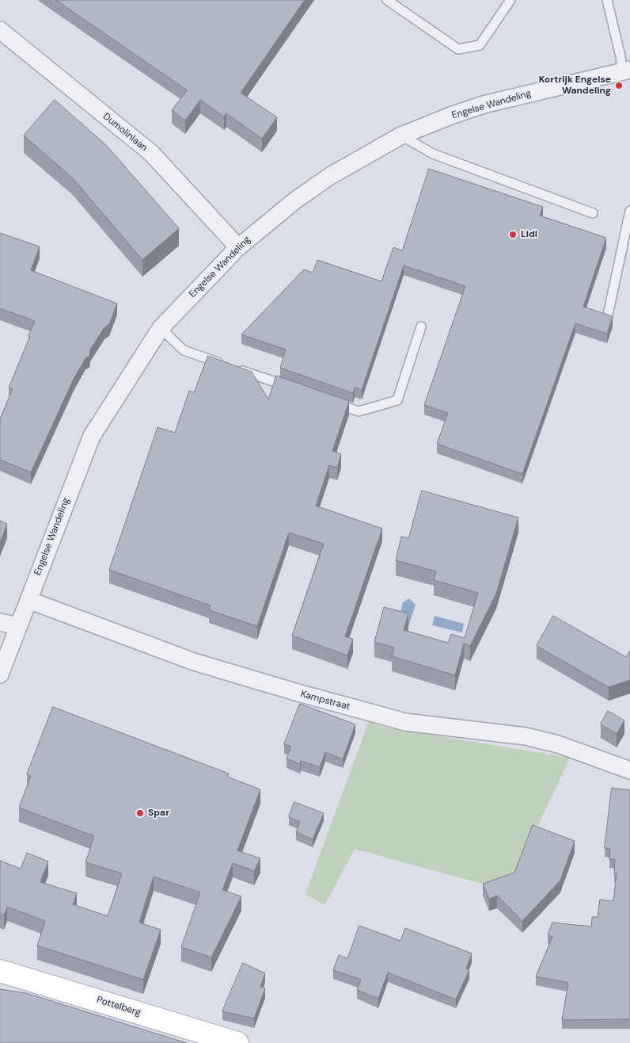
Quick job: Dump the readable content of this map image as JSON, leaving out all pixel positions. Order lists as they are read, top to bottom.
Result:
{
  "streets": {
    "main road": ["Pottelberg"],
    "street": ["Engelse Wandeling", "Dumolinlaan", "Kampstraat"]
  },
  "crossings": [
    ["Engelse Wandeling", "Dumolinlaan"],
    ["Engelse Wandeling", "Kampstraat"]
  ],
  "places": ["Kortrijk Engelse Wandeling", "Lidl", "Spar"]
}
